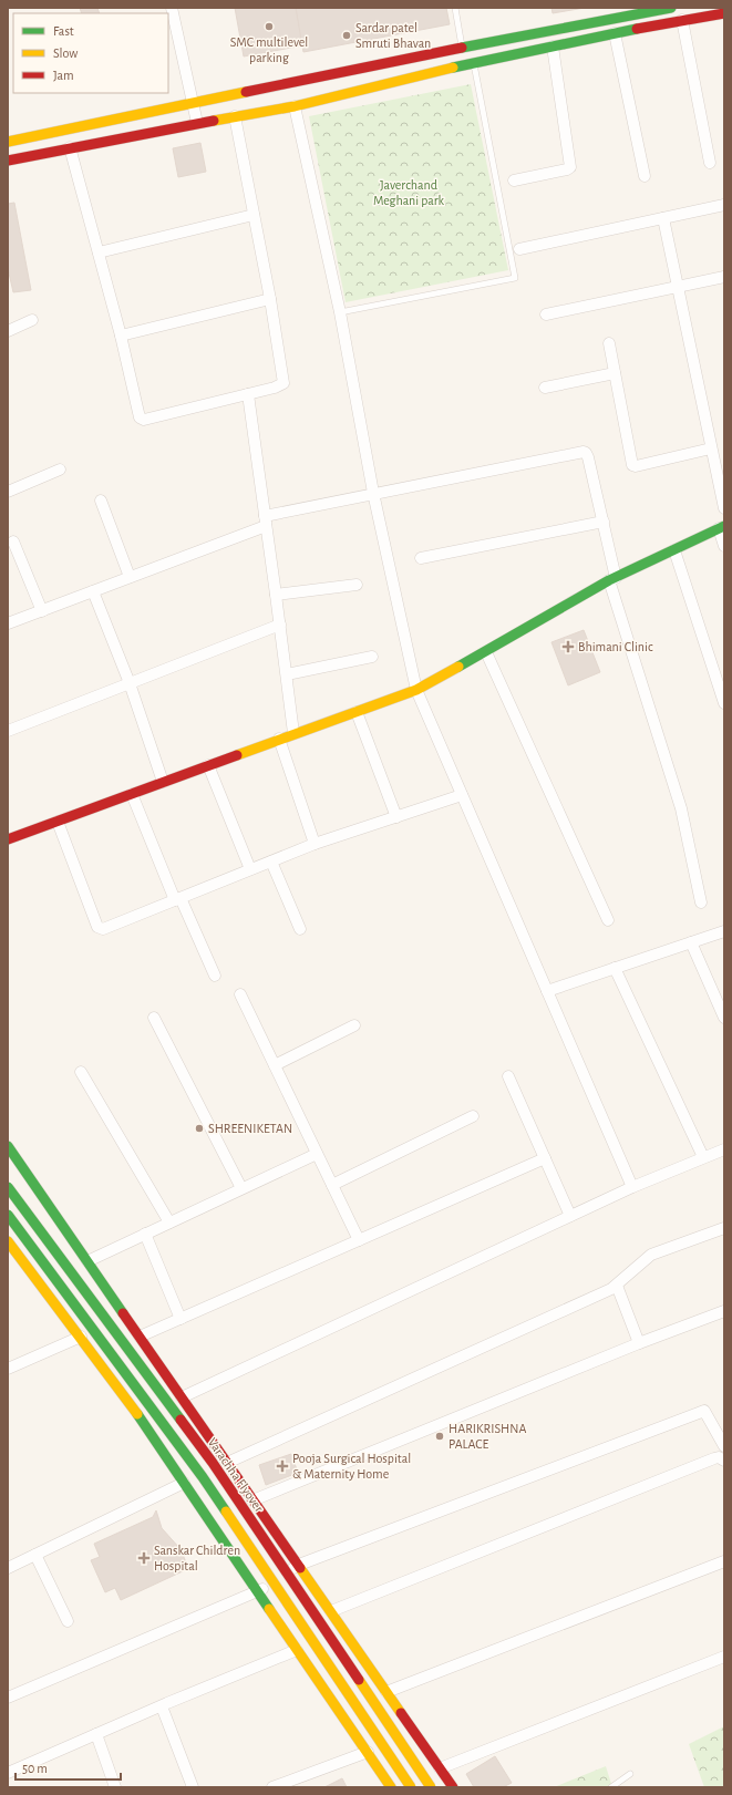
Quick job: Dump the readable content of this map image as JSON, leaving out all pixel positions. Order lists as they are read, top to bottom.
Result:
{
  "streets": {
    "street": ["Varachha Flyover"]
  },
  "parks": ["Javerchand Meghani park"],
  "places": {
    "other": [
      "SMC multilevel parking",
      "Sardar patel Smruti Bhavan",
      "SHREENIKETAN",
      "HARIKRISHNA PALACE"
    ],
    "health": ["Bhimani Clinic", "Pooja Surgical Hospital & Maternity Home", "Sanskar Children Hospital"]
  },
  "legend": ["Fast", "Slow", "Jam"],
  "scale_bar": "50 m"
}
